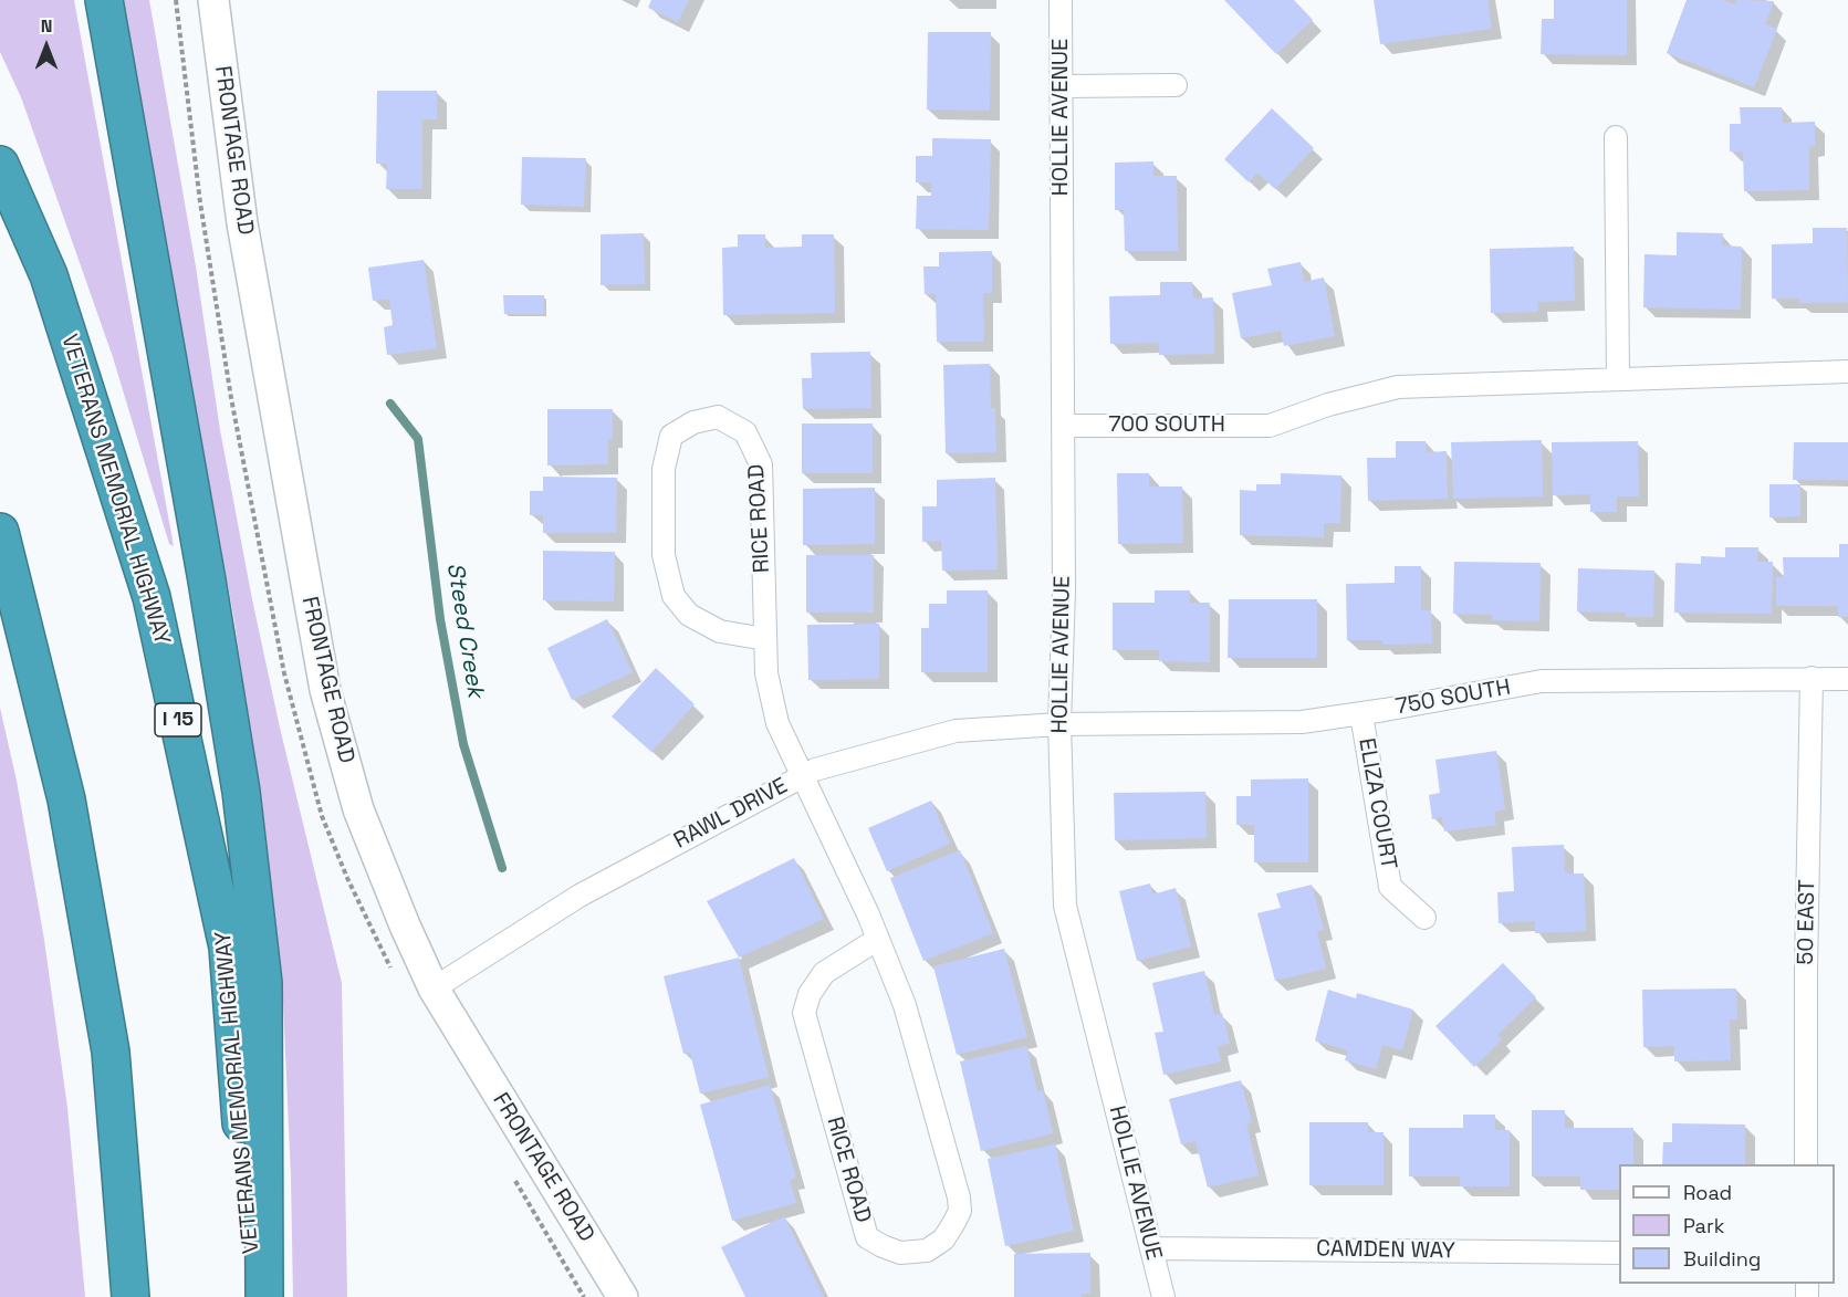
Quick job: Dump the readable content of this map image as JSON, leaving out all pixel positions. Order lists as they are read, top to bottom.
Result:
{
  "streets": {
    "highway": ["VETERANS MEMORIAL HIGHWAY", "I 15"],
    "street": [
      "HOLLIE AVENUE",
      "FRONTAGE ROAD",
      "700 SOUTH",
      "RICE ROAD",
      "750 SOUTH",
      "ELIZA COURT",
      "RAWL DRIVE",
      "50 EAST",
      "CAMDEN WAY"
    ]
  },
  "crossings": [
    ["HOLLIE AVENUE", "700 SOUTH"],
    ["HOLLIE AVENUE", "750 SOUTH"],
    ["HOLLIE AVENUE", "RAWL DRIVE"],
    ["HOLLIE AVENUE", "CAMDEN WAY"],
    ["FRONTAGE ROAD", "RAWL DRIVE"],
    ["RICE ROAD", "RAWL DRIVE"],
    ["750 SOUTH", "ELIZA COURT"],
    ["750 SOUTH", "RAWL DRIVE"],
    ["750 SOUTH", "50 EAST"]
  ],
  "water": ["Steed Creek"],
  "legend": ["Road", "Park", "Building"],
  "north": "top"
}
